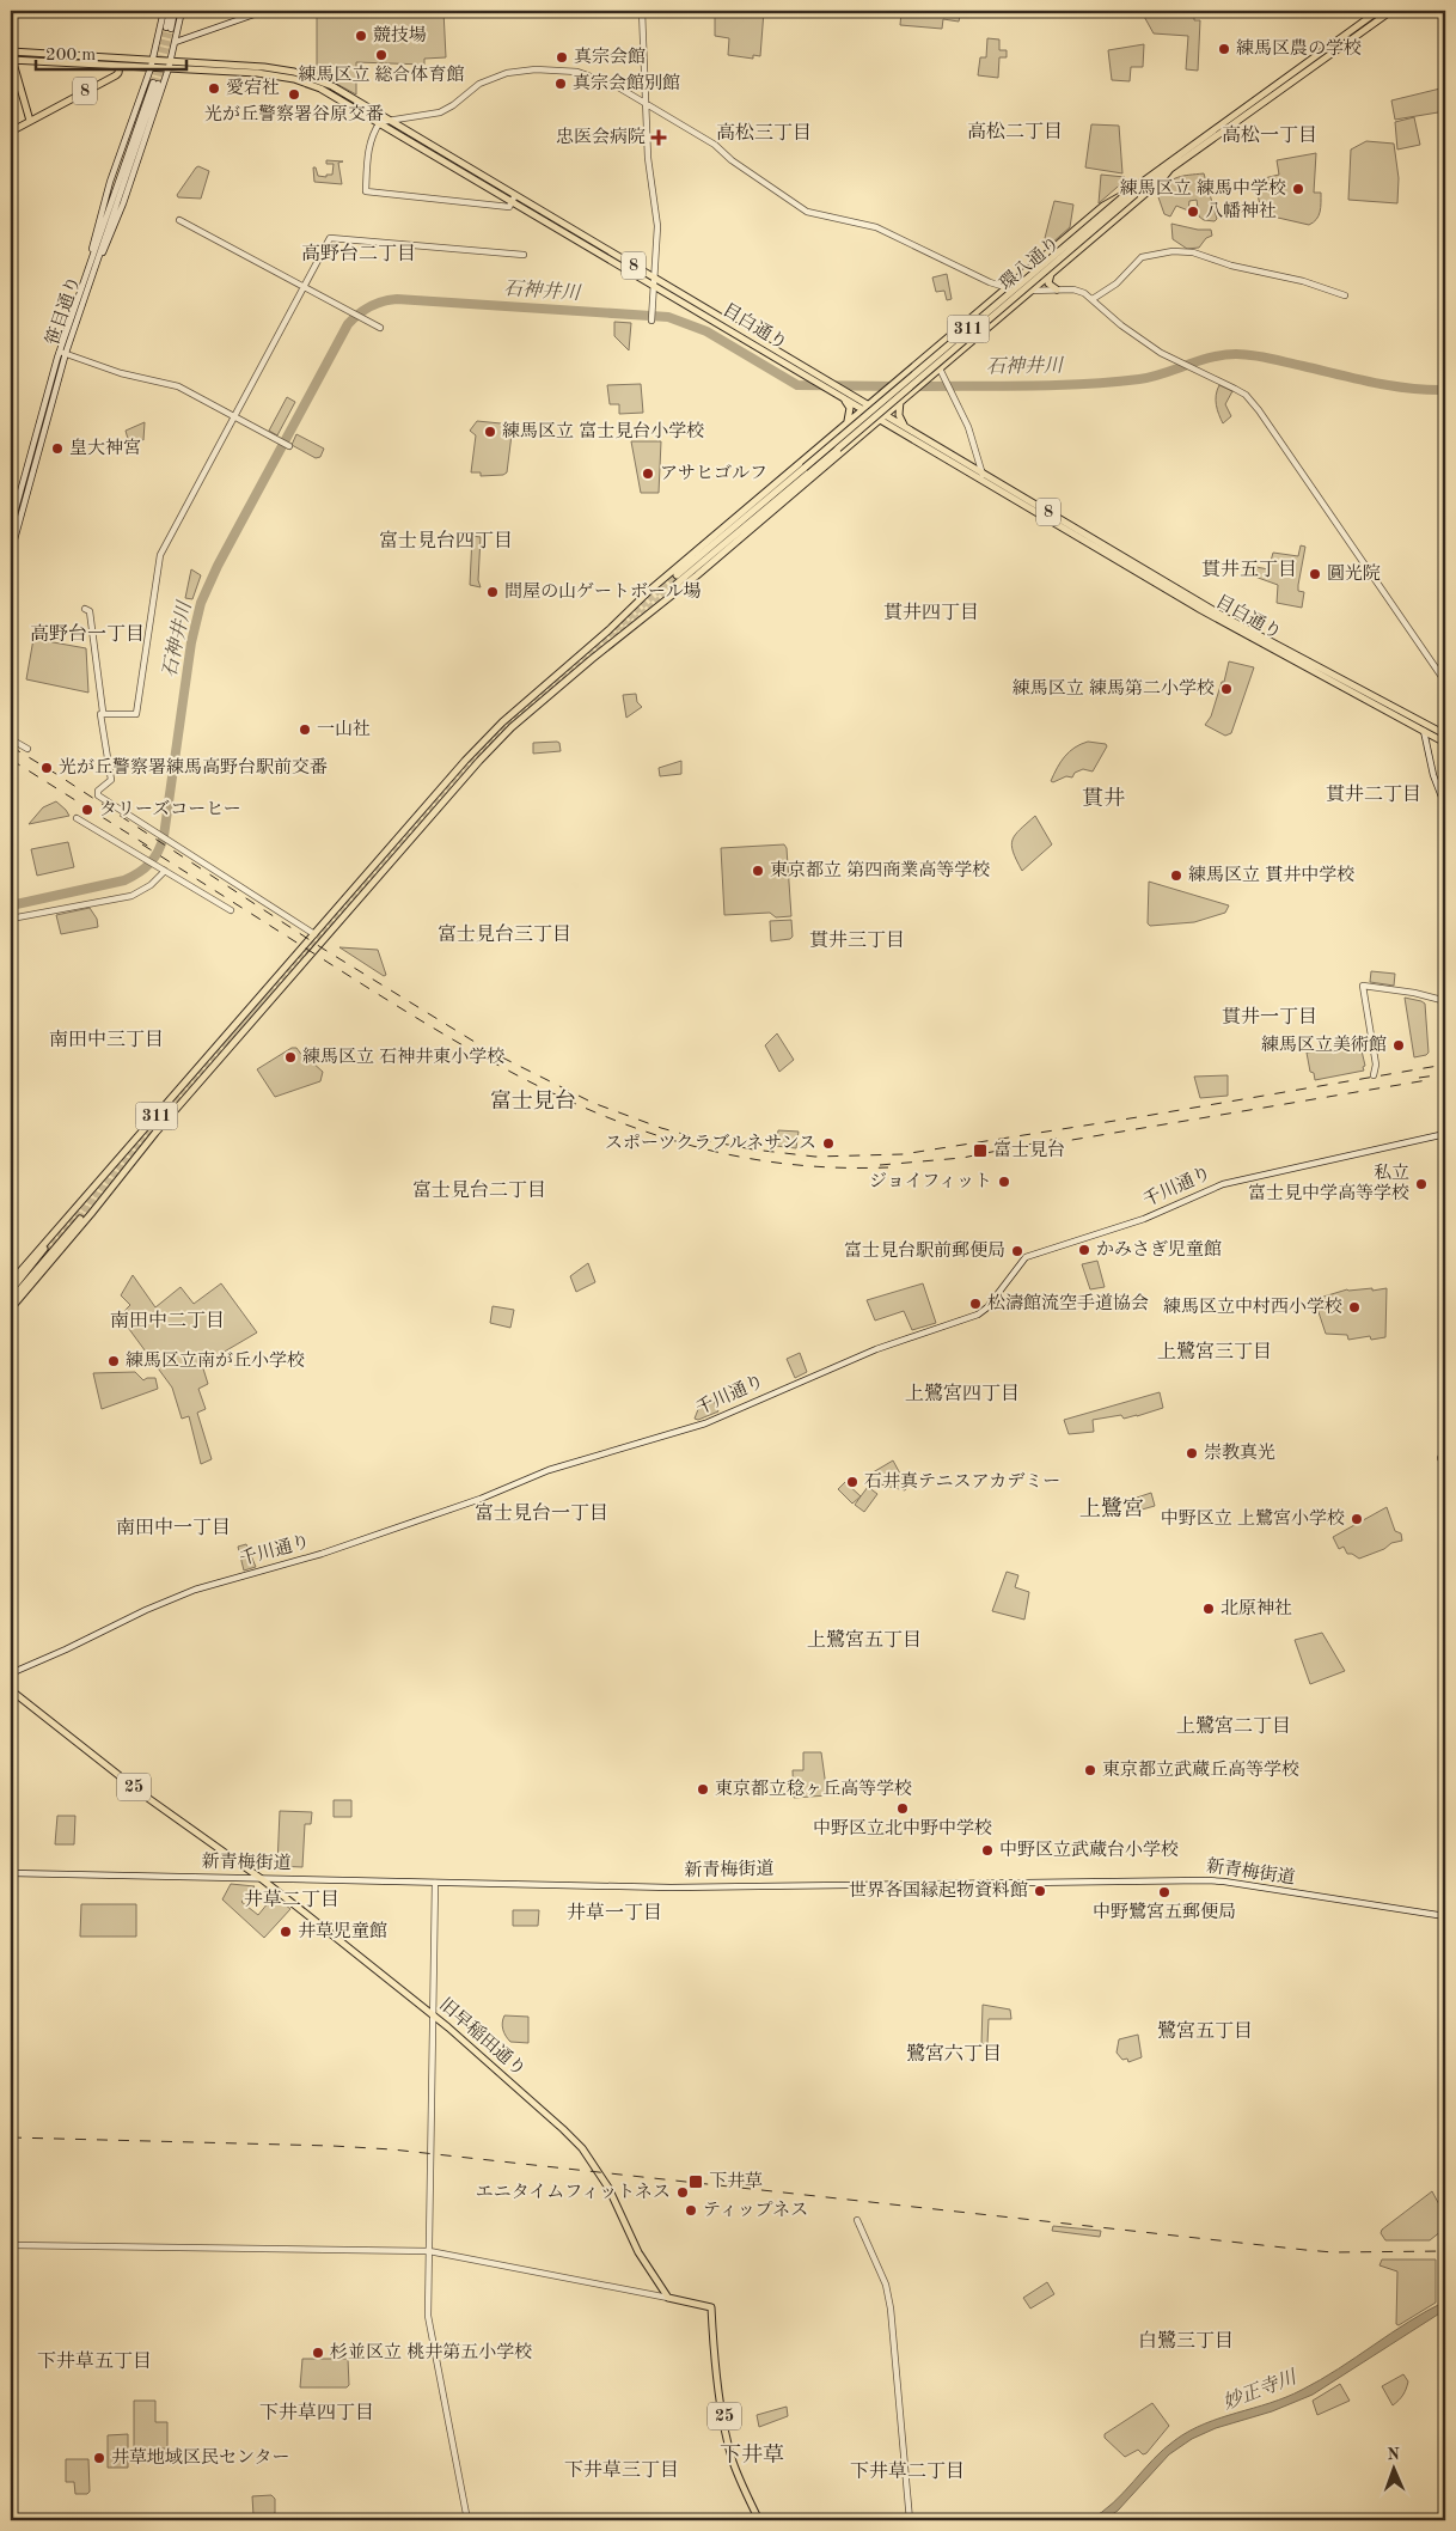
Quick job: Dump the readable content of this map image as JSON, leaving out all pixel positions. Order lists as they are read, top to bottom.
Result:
{
  "streets": {
    "main road": [
      "8",
      "環八通り",
      "目白通り",
      "311",
      "25",
      "旧早稲田通り"
    ],
    "street": ["笹目通り", "千川通り", "新青梅街道"]
  },
  "crossings": [
    ["8", "目白通り"],
    ["環八通り", "311"],
    ["目白通り", "311"],
    ["25", "旧早稲田通り"],
    ["新青梅街道", "旧早稲田通り"]
  ],
  "districts": [
    "高松二丁目",
    "高松三丁目",
    "高松一丁目",
    "高野台二丁目",
    "富士見台四丁目",
    "貫井五丁目",
    "貫井四丁目",
    "高野台一丁目",
    "貫井二丁目",
    "貫井",
    "富士見台三丁目",
    "貫井三丁目",
    "貫井一丁目",
    "南田中三丁目",
    "富士見台",
    "富士見台二丁目",
    "南田中二丁目",
    "上鷺宮三丁目",
    "上鷺宮四丁目",
    "上鷺宮",
    "富士見台一丁目",
    "南田中一丁目",
    "上鷺宮五丁目",
    "上鷺宮二丁目",
    "井草二丁目",
    "井草一丁目",
    "鷺宮五丁目",
    "鷺宮六丁目",
    "白鷺三丁目",
    "下井草五丁目",
    "下井草四丁目",
    "下井草",
    "下井草三丁目",
    "下井草二丁目"
  ],
  "water": ["石神井川", "妙正寺川"],
  "places": {
    "other": [
      "競技場",
      "練馬区農の学校",
      "練馬区立 総合体育館",
      "真宗会館",
      "真宗会館別館",
      "愛宕社",
      "光が丘警察署谷原交番",
      "練馬区立 練馬中学校",
      "八幡神社",
      "練馬区立 富士見台小学校",
      "皇大神宮",
      "アサヒゴルフ",
      "圓光院",
      "問屋の山ゲートボール場",
      "練馬区立 練馬第二小学校",
      "一山社",
      "光が丘警察署練馬高野台駅前交番",
      "タリーズコーヒー",
      "東京都立 第四商業高等学校",
      "練馬区立 貫井中学校",
      "練馬区立美術館",
      "練馬区立 石神井東小学校",
      "スポーツクラブルネサンス",
      "ジョイフィット",
      "私立 富士見中学高等学校",
      "かみさぎ児童館",
      "富士見台駅前郵便局",
      "松濤館流空手道協会",
      "練馬区立中村西小学校",
      "練馬区立南が丘小学校",
      "崇教真光",
      "石井真テニスアカデミー",
      "中野区立 上鷺宮小学校",
      "北原神社",
      "東京都立武蔵丘高等学校",
      "東京都立稔ヶ丘高等学校",
      "中野区立北中野中学校",
      "中野区立武蔵台小学校",
      "世界各国縁起物資料館",
      "中野鷺宮五郵便局",
      "井草児童館",
      "エニタイムフィットネス",
      "ティップネス",
      "杉並区立 桃井第五小学校",
      "井草地域区民センター"
    ],
    "health": ["忠医会病院"],
    "transit": ["富士見台", "下井草"]
  },
  "scale_bar": "200 m",
  "north": "top"
}
